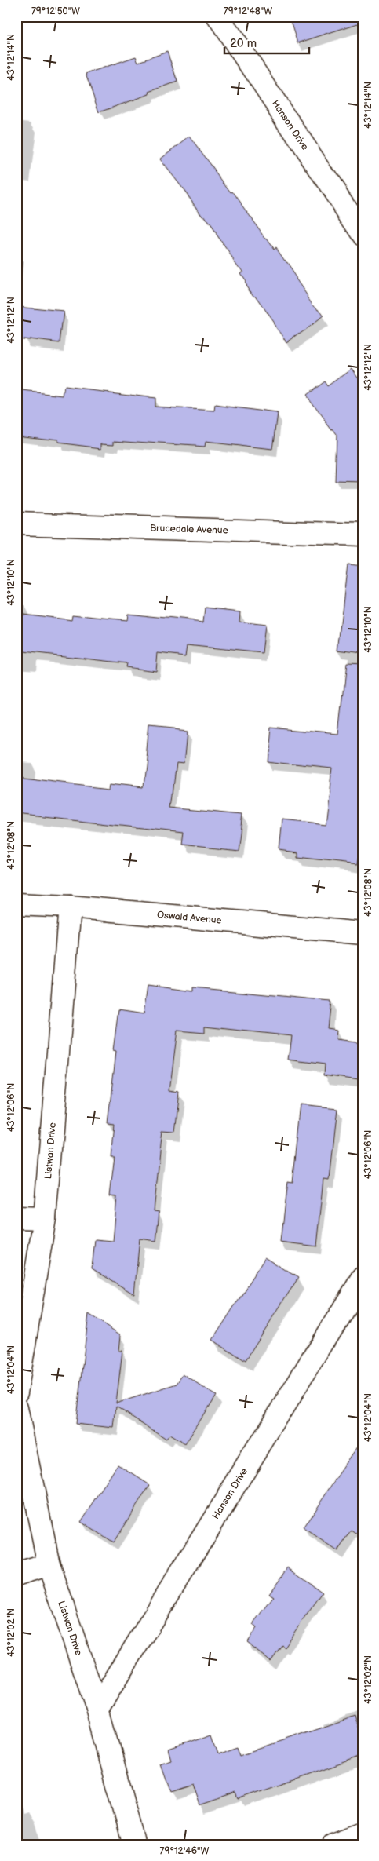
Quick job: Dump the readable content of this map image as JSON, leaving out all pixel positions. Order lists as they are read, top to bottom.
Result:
{
  "streets": {
    "street": [
      "Hanson Drive",
      "Brucedale Avenue",
      "Oswald Avenue",
      "Listwan Drive"
    ]
  },
  "crossings": [
    ["Hanson Drive", "Listwan Drive"],
    ["Oswald Avenue", "Listwan Drive"]
  ],
  "scale_bar": "20 m",
  "coordinates": [
    "79°12'50\"W",
    "79°12'48\"W",
    "43°12'14\"N",
    "43°12'12\"N",
    "43°12'10\"N",
    "43°12'08\"N",
    "43°12'06\"N",
    "43°12'04\"N",
    "43°12'02\"N",
    "79°12'46\"W"
  ]
}
